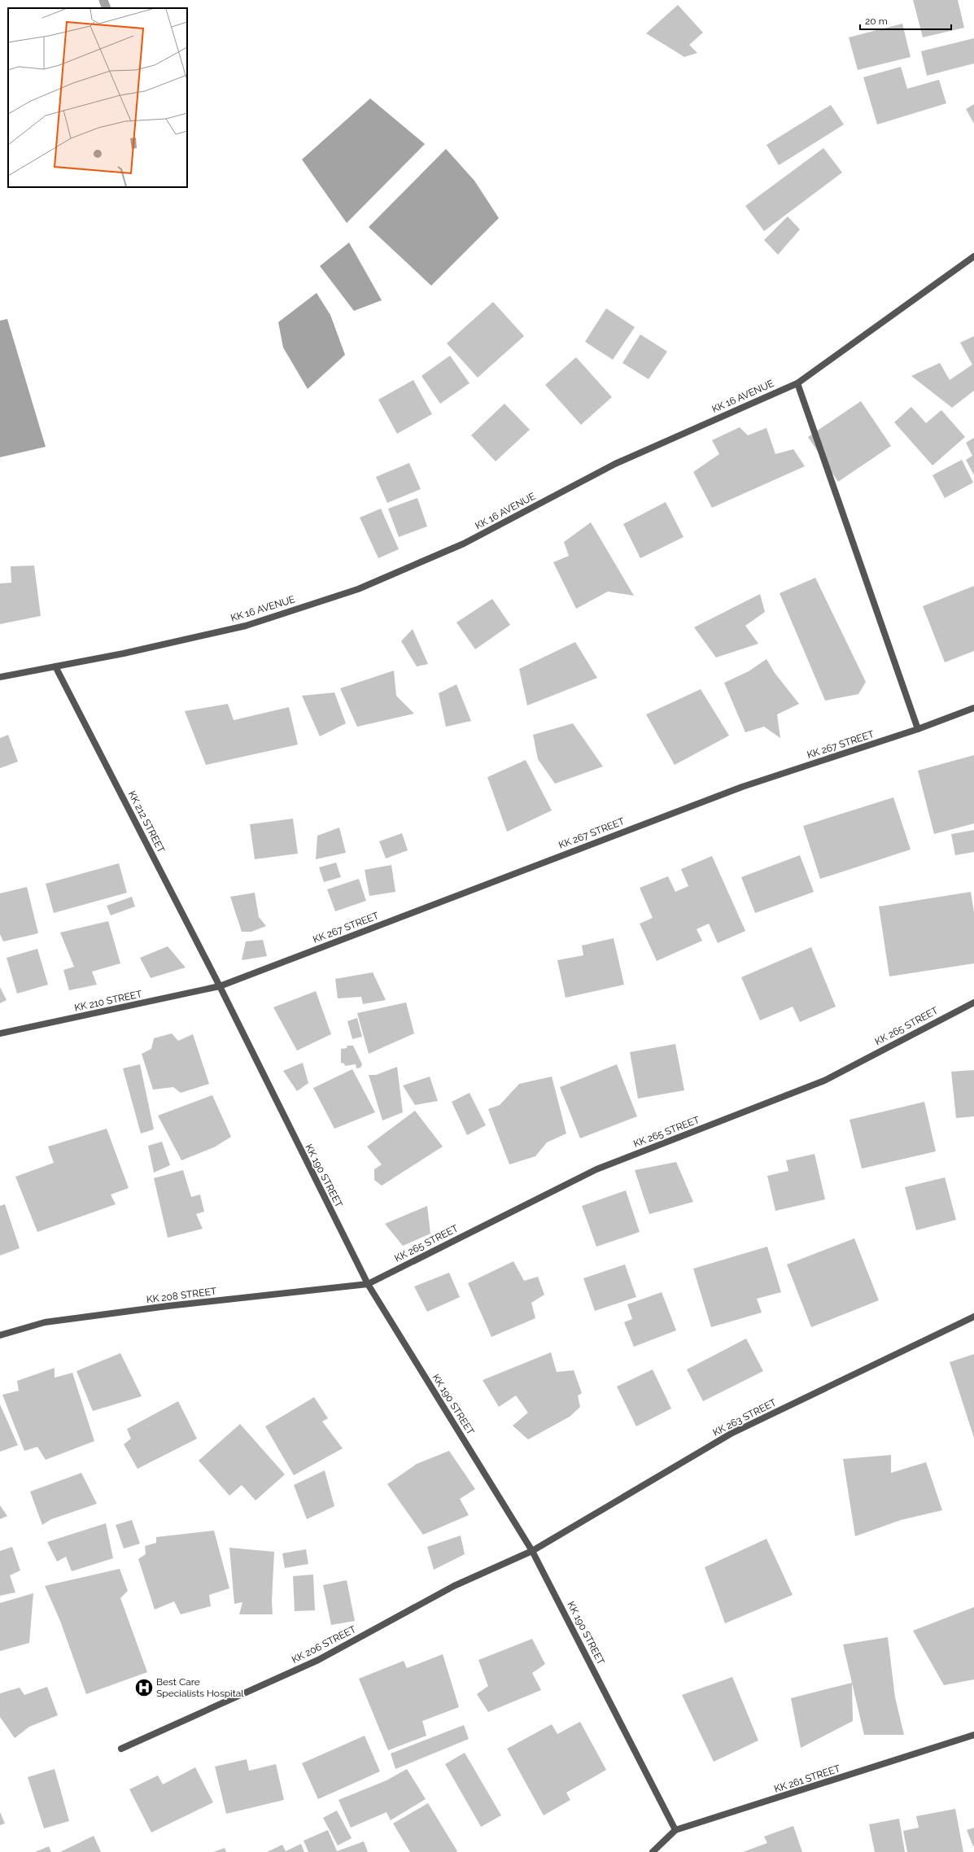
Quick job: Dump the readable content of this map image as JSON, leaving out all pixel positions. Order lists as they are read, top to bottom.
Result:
{
  "streets": {
    "street": [
      "KK 16 AVENUE",
      "KK 267 STREET",
      "KK 212 STREET",
      "KK 210 STREET",
      "KK 265 STREET",
      "KK 190 STREET",
      "KK 208 STREET",
      "KK 263 STREET",
      "KK 206 STREET",
      "KK 261 STREET"
    ]
  },
  "crossings": [
    ["KK 16 AVENUE", "KK 212 STREET"],
    ["KK 267 STREET", "KK 212 STREET"],
    ["KK 267 STREET", "KK 210 STREET"],
    ["KK 267 STREET", "KK 190 STREET"],
    ["KK 212 STREET", "KK 210 STREET"],
    ["KK 212 STREET", "KK 190 STREET"],
    ["KK 210 STREET", "KK 190 STREET"],
    ["KK 265 STREET", "KK 190 STREET"],
    ["KK 265 STREET", "KK 208 STREET"],
    ["KK 190 STREET", "KK 208 STREET"],
    ["KK 190 STREET", "KK 263 STREET"],
    ["KK 190 STREET", "KK 206 STREET"],
    ["KK 190 STREET", "KK 261 STREET"],
    ["KK 263 STREET", "KK 206 STREET"]
  ],
  "places": {
    "hospital": ["Best Care Specialists Hospital"]
  },
  "scale_bar": "20 m"
}
